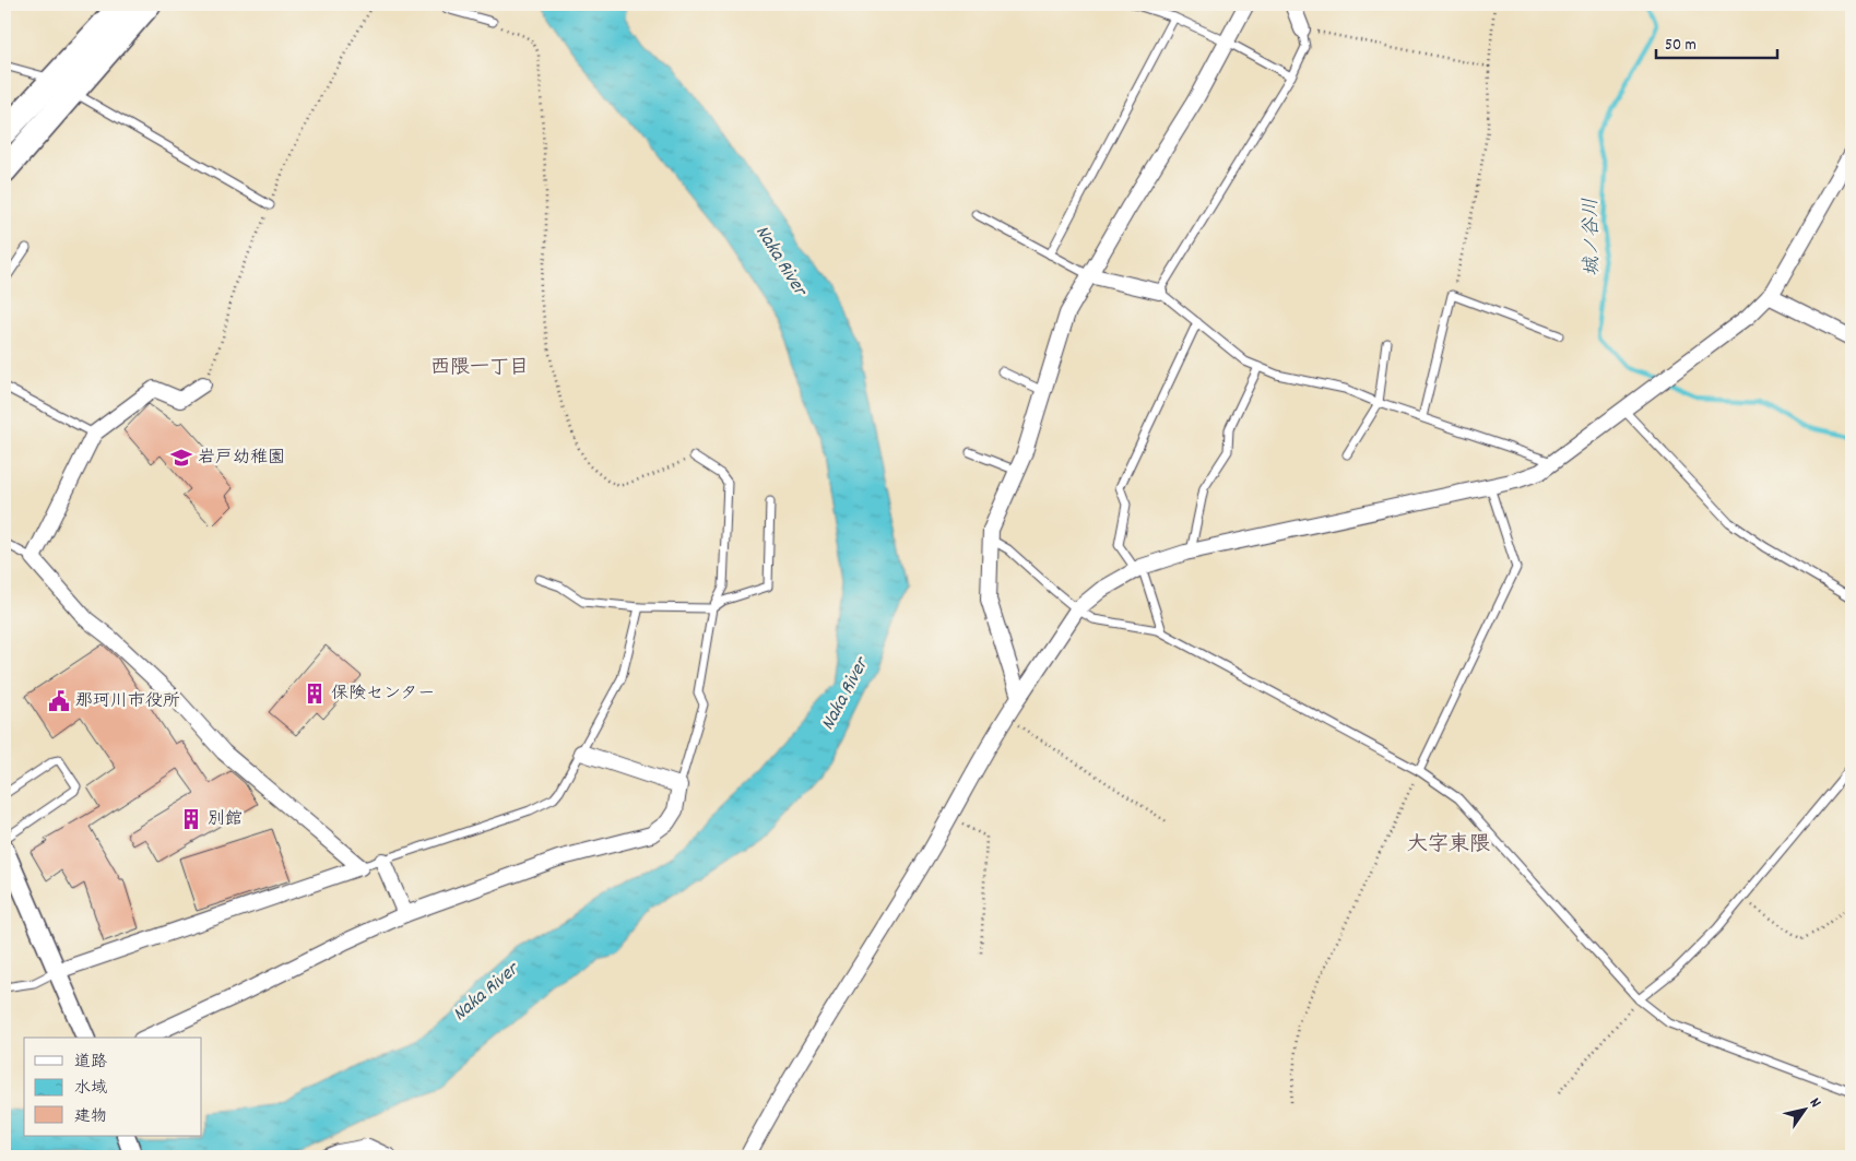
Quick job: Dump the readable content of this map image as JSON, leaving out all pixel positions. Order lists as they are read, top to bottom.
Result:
{
  "districts": ["西隈一丁目", "大字東隈"],
  "water": ["城ノ谷川", "Naka River"],
  "places": {
    "school or university": ["岩戸幼稚園"],
    "building": ["保険センター", "別館"],
    "public building": ["那珂川市役所"]
  },
  "legend": ["道路", "水域", "建物"],
  "scale_bar": "50 m",
  "north": "top right"
}
